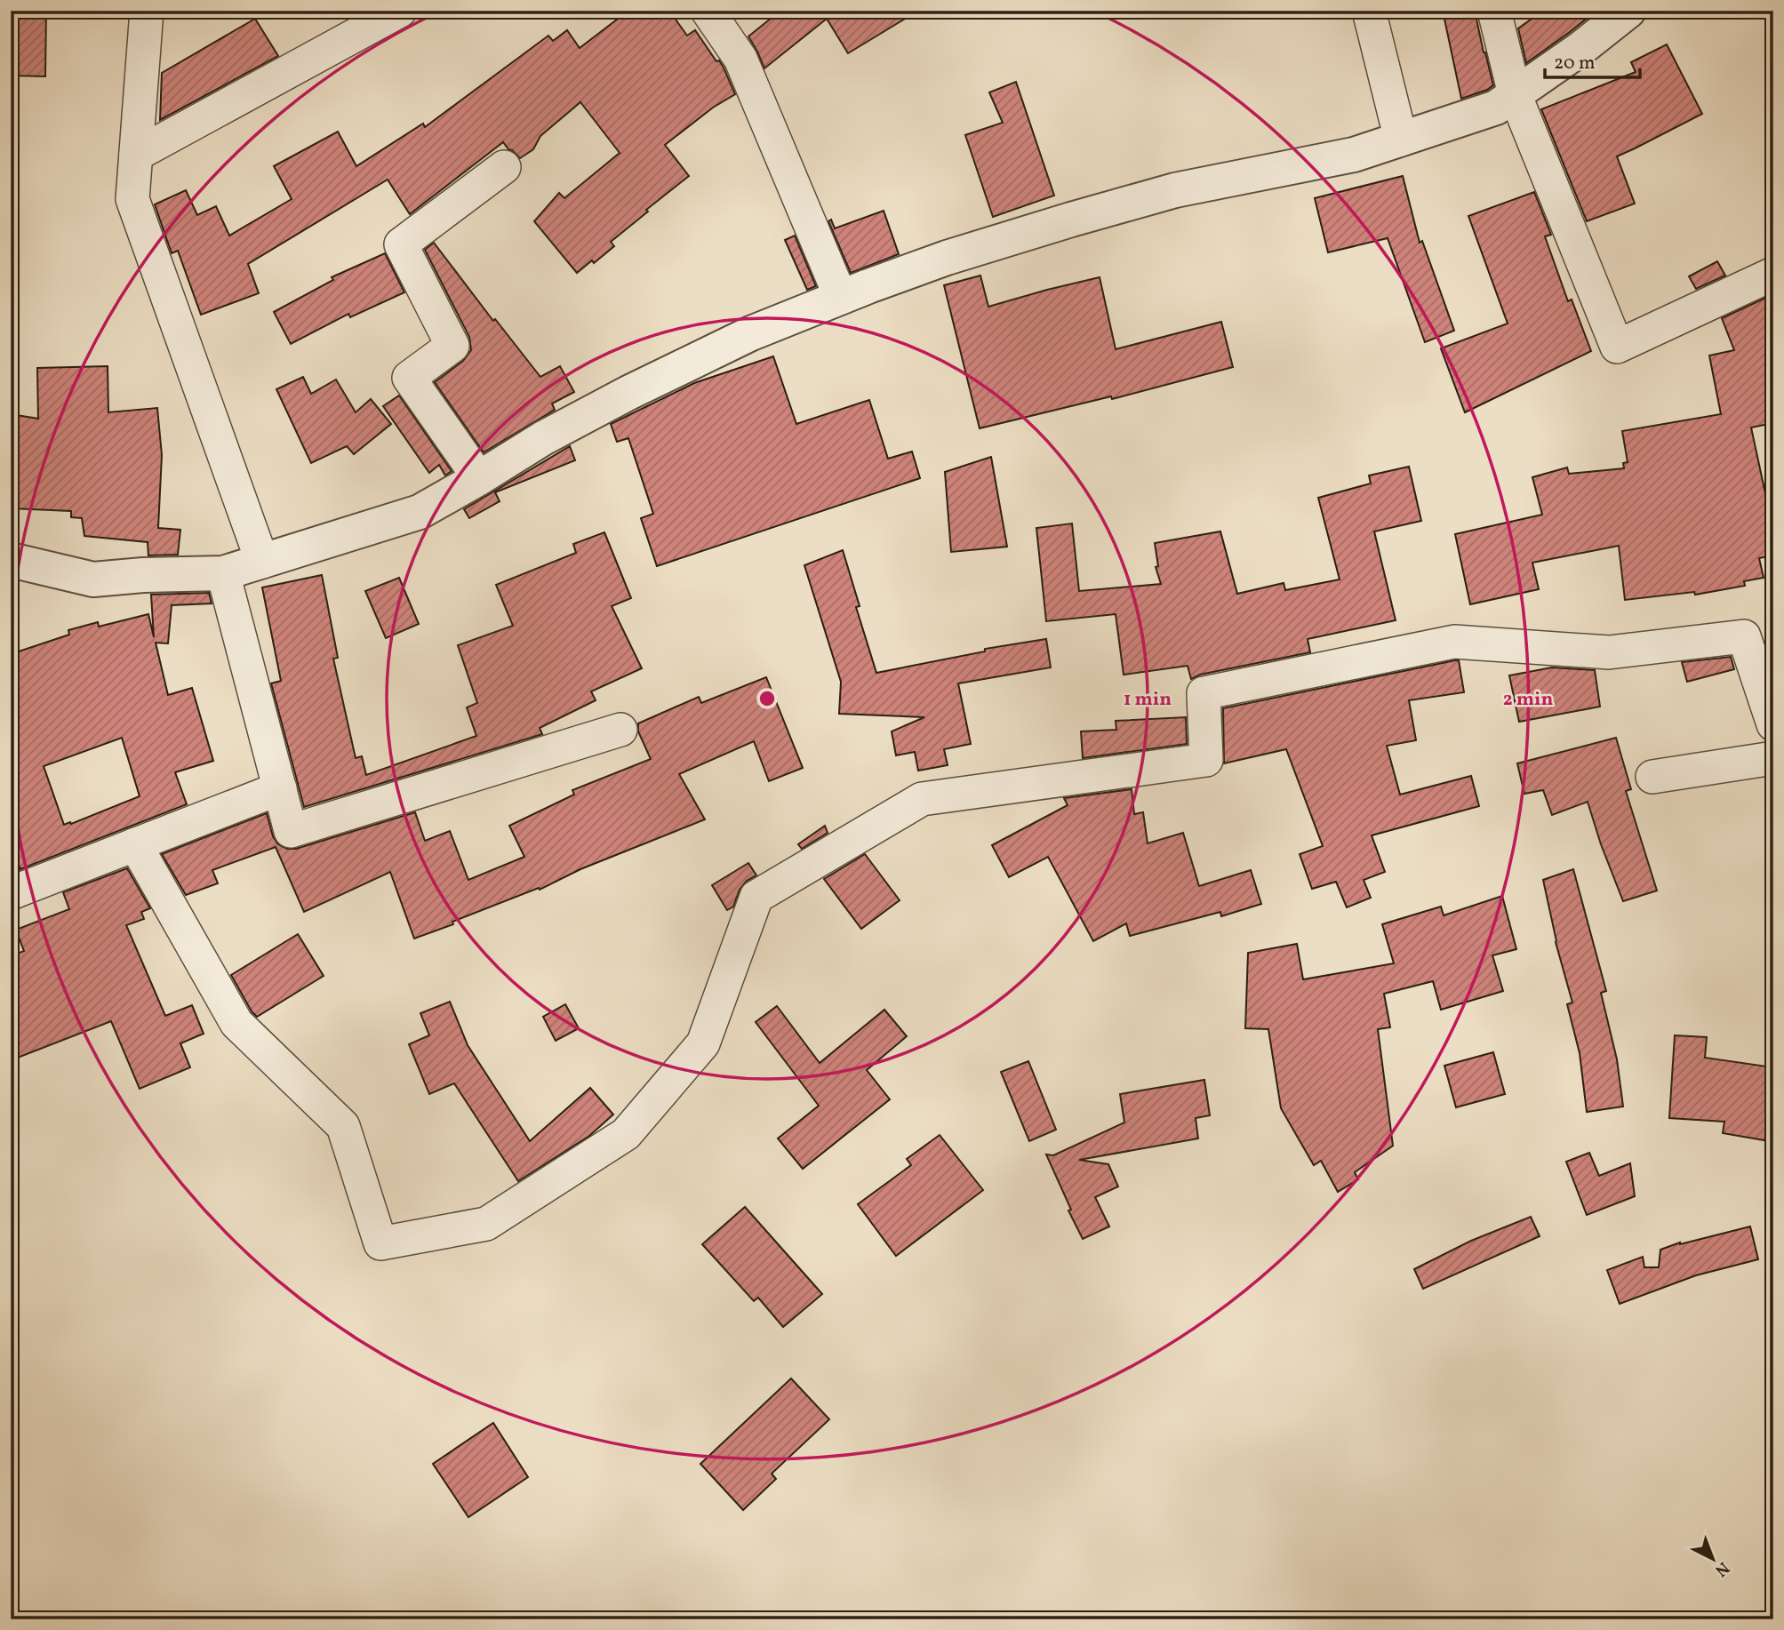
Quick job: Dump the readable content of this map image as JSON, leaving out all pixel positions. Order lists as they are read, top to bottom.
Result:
{
  "scale_bar": "20 m",
  "north": "bottom right",
  "rings": ["1 min", "2 min"]
}
